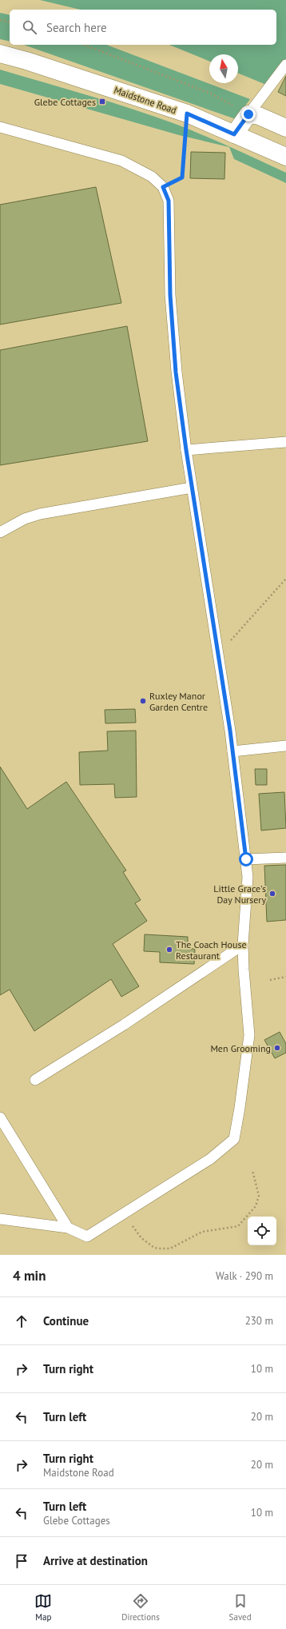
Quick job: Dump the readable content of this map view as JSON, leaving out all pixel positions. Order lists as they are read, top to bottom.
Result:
{
  "streets": {
    "main road": ["Maidstone Road"]
  },
  "places": {
    "transit": ["Glebe Cottages"],
    "other": [
      "Ruxley Manor Garden Centre",
      "Little Grace's Day Nursery",
      "The Coach House Restaurant",
      "Men Grooming"
    ]
  },
  "north": "top",
  "page": {
    "search": "Search here",
    "heading": ["4 min", "Walk · 290 m"],
    "list": [
      ["Continue", "230 m"],
      ["Turn right", "10 m"],
      ["Turn left", "20 m"],
      ["Turn right", "Maidstone Road", "20 m"],
      ["Turn left", "Glebe Cottages", "10 m"],
      "Arrive at destination"
    ],
    "nav": ["Map", "Directions", "Saved"]
  }
}
